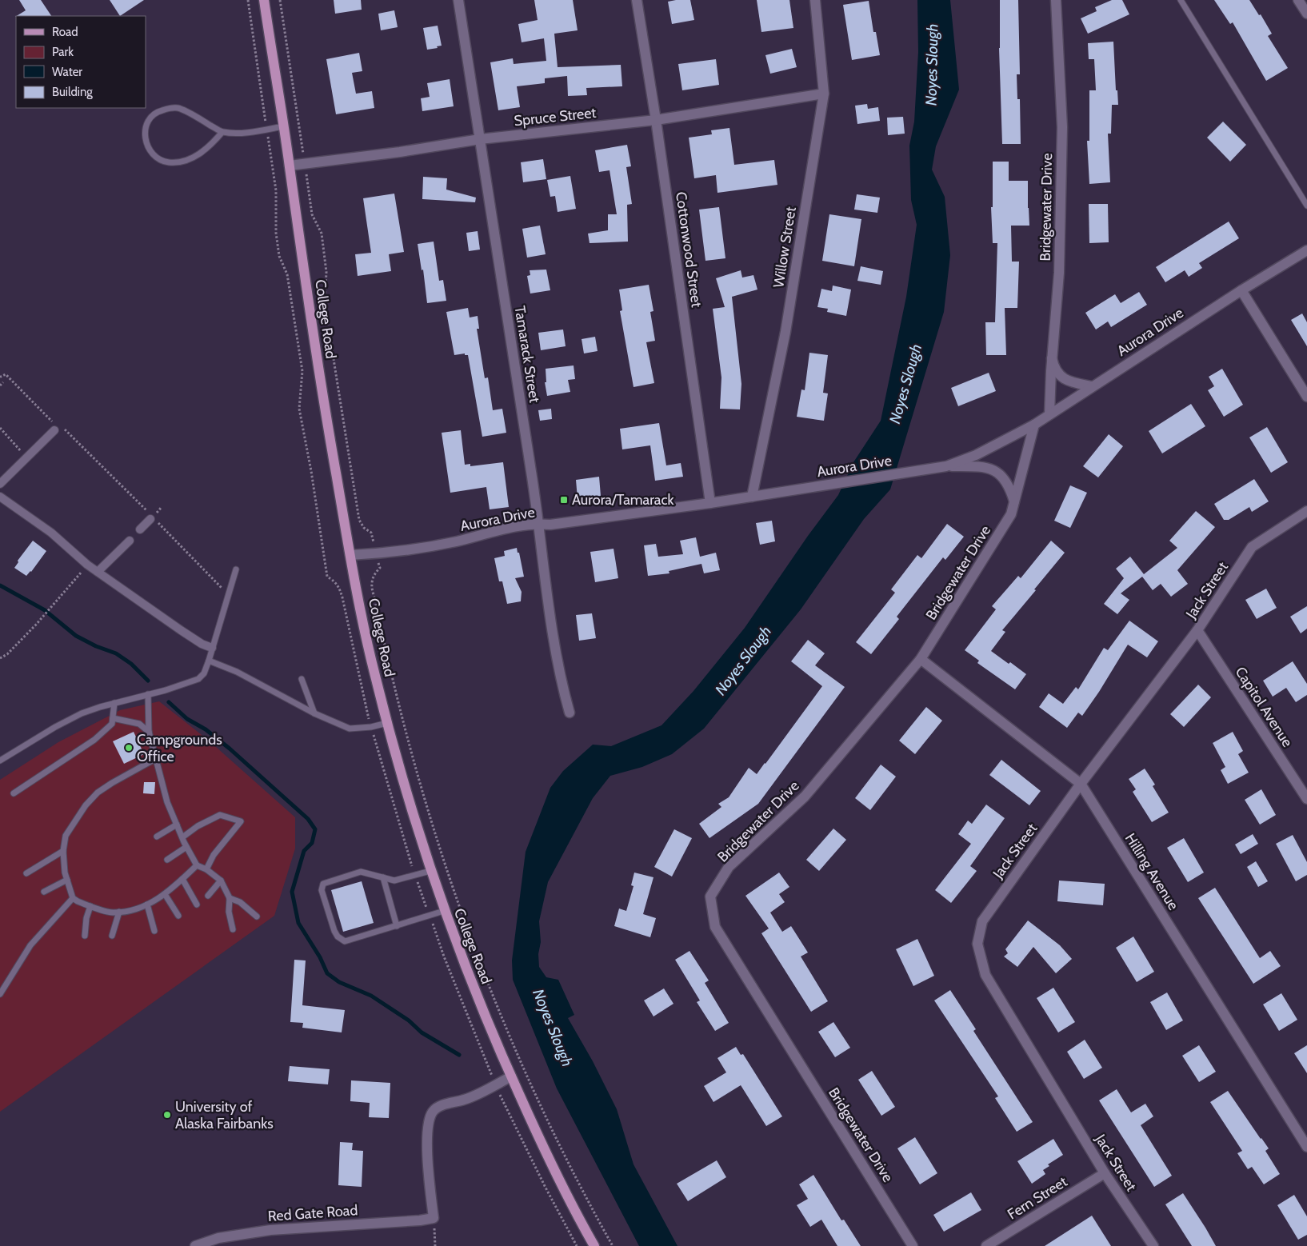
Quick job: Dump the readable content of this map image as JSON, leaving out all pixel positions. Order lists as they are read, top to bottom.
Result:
{
  "streets": {
    "main road": ["College Road"],
    "street": [
      "Spruce Street",
      "Bridgewater Drive",
      "Willow Street",
      "Cottonwood Street",
      "Aurora Drive",
      "Tamarack Street",
      "Jack Street",
      "Capitol Avenue",
      "Hilling Avenue",
      "Fern Street",
      "Red Gate Road"
    ]
  },
  "crossings": [
    ["Spruce Street", "Willow Street"],
    ["Spruce Street", "Cottonwood Street"],
    ["Spruce Street", "College Road"],
    ["Spruce Street", "Tamarack Street"],
    ["Bridgewater Drive", "Aurora Drive"],
    ["Bridgewater Drive", "Hilling Avenue"],
    ["Willow Street", "Aurora Drive"],
    ["Cottonwood Street", "Aurora Drive"],
    ["College Road", "Aurora Drive"],
    ["Aurora Drive", "Tamarack Street"],
    ["Jack Street", "Capitol Avenue"],
    ["Jack Street", "Hilling Avenue"],
    ["Jack Street", "Fern Street"]
  ],
  "water": ["Noyes Slough"],
  "places": {
    "transit": ["Aurora/Tamarack"],
    "other": ["Campgrounds Office", "University of Alaska Fairbanks"]
  },
  "legend": [
    "Road",
    "Park",
    "Water",
    "Building"
  ]
}
